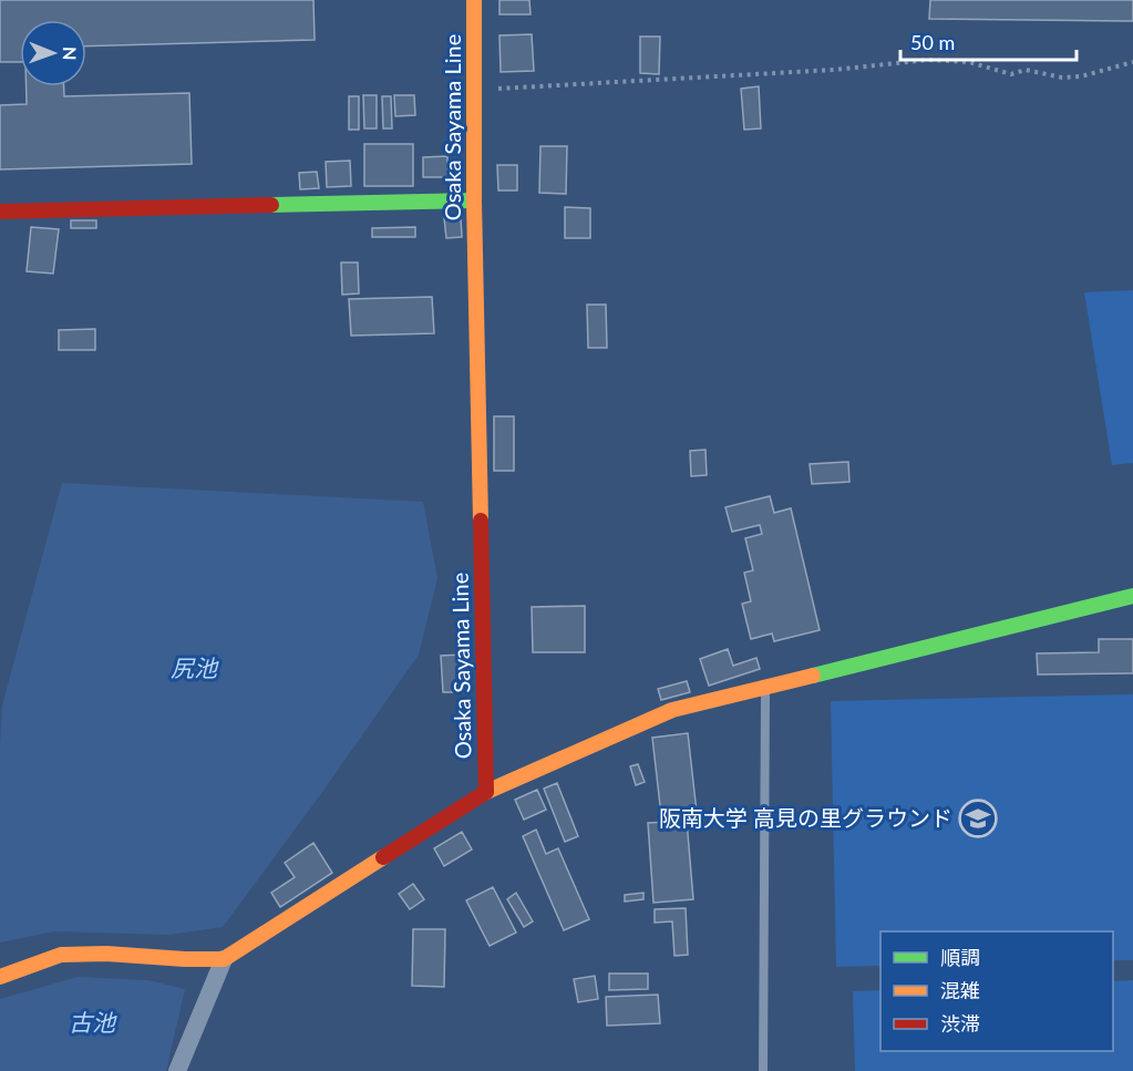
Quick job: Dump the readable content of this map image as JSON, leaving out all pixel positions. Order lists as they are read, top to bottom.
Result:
{
  "streets": {
    "main road": ["Osaka Sayama Line"]
  },
  "water": ["尻池", "古池"],
  "places": {
    "school or university": ["阪南大学 高見の里グラウンド"]
  },
  "legend": ["順調", "混雑", "渋滞"],
  "scale_bar": "50 m",
  "north": "right"
}
